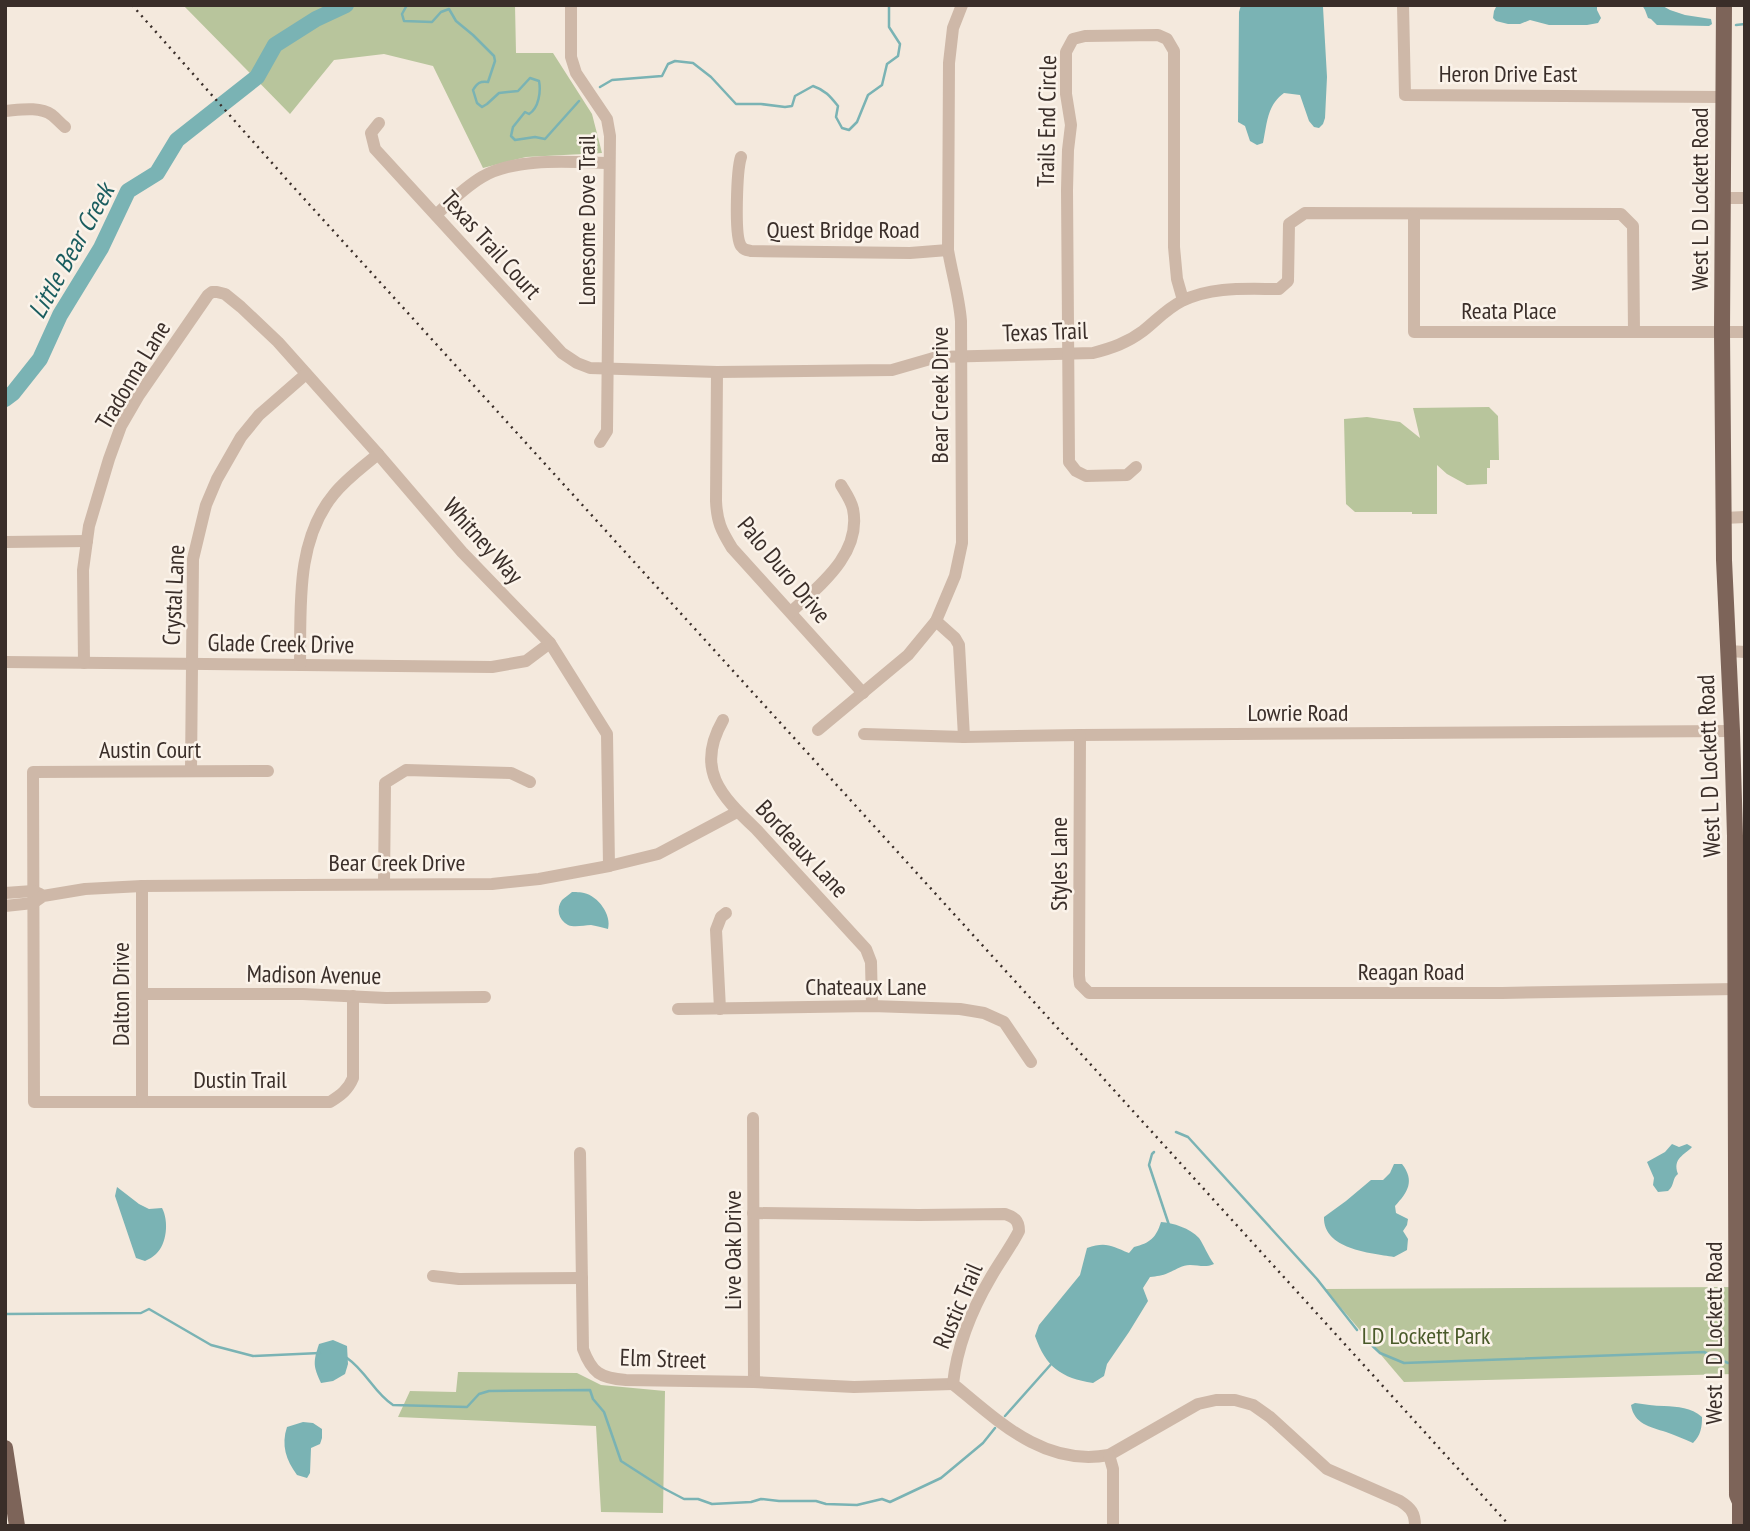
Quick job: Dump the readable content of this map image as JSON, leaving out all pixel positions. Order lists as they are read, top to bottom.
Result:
{
  "streets": {
    "main road": ["West L D Lockett Road"],
    "street": [
      "Heron Drive East",
      "Trails End Circle",
      "Lonesome Dove Trail",
      "Quest Bridge Road",
      "Texas Trail Court",
      "Reata Place",
      "Texas Trail",
      "Tradonna Lane",
      "Bear Creek Drive",
      "Whitney Way",
      "Palo Duro Drive",
      "Crystal Lane",
      "Glade Creek Drive",
      "Lowrie Road",
      "Austin Court",
      "Bordeaux Lane",
      "Styles Lane",
      "Reagan Road",
      "Madison Avenue",
      "Chateaux Lane",
      "Dalton Drive",
      "Dustin Trail",
      "Live Oak Drive",
      "Rustic Trail",
      "Elm Street"
    ]
  },
  "crossings": [
    ["Heron Drive East", "West L D Lockett Road"],
    ["Trails End Circle", "Texas Trail"],
    ["West L D Lockett Road", "Reata Place"],
    ["West L D Lockett Road", "Lowrie Road"],
    ["West L D Lockett Road", "Reagan Road"],
    ["Lonesome Dove Trail", "Texas Trail Court"],
    ["Lonesome Dove Trail", "Texas Trail"],
    ["Quest Bridge Road", "Bear Creek Drive"],
    ["Texas Trail Court", "Texas Trail"],
    ["Reata Place", "Texas Trail"],
    ["Texas Trail", "Bear Creek Drive"],
    ["Texas Trail", "Palo Duro Drive"],
    ["Tradonna Lane", "Whitney Way"],
    ["Tradonna Lane", "Glade Creek Drive"],
    ["Bear Creek Drive", "Whitney Way"],
    ["Bear Creek Drive", "Palo Duro Drive"],
    ["Bear Creek Drive", "Austin Court"],
    ["Bear Creek Drive", "Bordeaux Lane"],
    ["Bear Creek Drive", "Dalton Drive"],
    ["Bear Creek Drive", "Dustin Trail"],
    ["Whitney Way", "Crystal Lane"],
    ["Whitney Way", "Glade Creek Drive"],
    ["Crystal Lane", "Glade Creek Drive"],
    ["Crystal Lane", "Austin Court"],
    ["Lowrie Road", "Styles Lane"],
    ["Austin Court", "Dustin Trail"],
    ["Bordeaux Lane", "Chateaux Lane"],
    ["Styles Lane", "Reagan Road"],
    ["Madison Avenue", "Dalton Drive"],
    ["Madison Avenue", "Dustin Trail"],
    ["Dalton Drive", "Dustin Trail"],
    ["Live Oak Drive", "Rustic Trail"],
    ["Live Oak Drive", "Elm Street"],
    ["Rustic Trail", "Elm Street"]
  ],
  "water": ["Little Bear Creek"],
  "parks": ["LD Lockett Park"]
}
